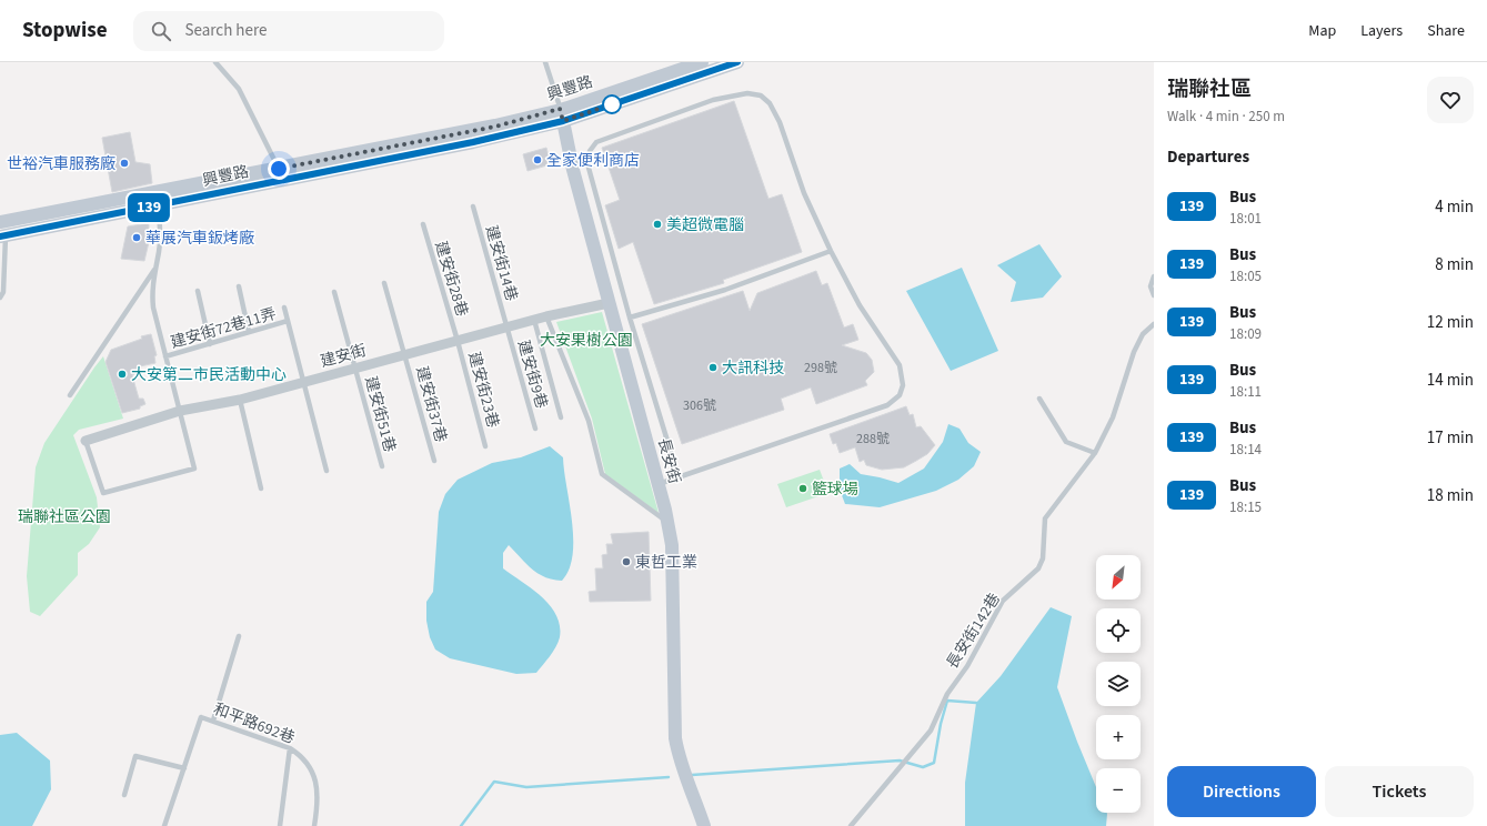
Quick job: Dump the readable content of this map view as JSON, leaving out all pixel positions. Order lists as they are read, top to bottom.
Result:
{
  "streets": {
    "main road": ["興豐路", "長安街"],
    "street": ["建安街"],
    "lane": [
      "建安街14巷",
      "建安街28巷",
      "建安街72巷11弄",
      "建安街9巷",
      "建安街23巷",
      "建安街37巷",
      "建安街51巷",
      "長安街142巷",
      "和平路692巷"
    ]
  },
  "crossings": [
    ["興豐路", "長安街"],
    ["建安街14巷", "建安街"],
    ["建安街14巷", "建安街9巷"],
    ["建安街28巷", "建安街"],
    ["建安街28巷", "建安街23巷"],
    ["建安街", "建安街9巷"],
    ["建安街", "建安街23巷"],
    ["建安街", "建安街37巷"],
    ["建安街", "建安街51巷"],
    ["建安街", "長安街"]
  ],
  "parks": ["大安果樹公園", "瑞聯社區公園"],
  "places": [
    "全家便利商店",
    "世裕汽車服務廠",
    "美超微電腦",
    "華展汽車鈑烤廠",
    "大訊科技",
    "大安第二市民活動中心",
    "籃球場",
    "東哲工業"
  ],
  "lines": ["bus line 139"],
  "house_numbers": ["298號", "306號", "288號"],
  "north": "bottom left",
  "page": {
    "header": "Stopwise",
    "search": "Search here",
    "nav": ["Map", "Layers", "Share"],
    "on_map": "139",
    "heading": [
      ["瑞聯社區", "Walk · 4 min · 250 m"],
      "Departures"
    ],
    "list": [
      {
        "mark": "139",
        "name": "Bus",
        "note": "18:01",
        "value": "4 min"
      },
      {
        "mark": "139",
        "name": "Bus",
        "note": "18:05",
        "value": "8 min"
      },
      {
        "mark": "139",
        "name": "Bus",
        "note": "18:09",
        "value": "12 min"
      },
      {
        "mark": "139",
        "name": "Bus",
        "note": "18:11",
        "value": "14 min"
      },
      {
        "mark": "139",
        "name": "Bus",
        "note": "18:14",
        "value": "17 min"
      },
      {
        "mark": "139",
        "name": "Bus",
        "note": "18:15",
        "value": "18 min"
      }
    ],
    "map_buttons": ["+", "−"],
    "buttons": ["Directions", "Tickets"]
  }
}
